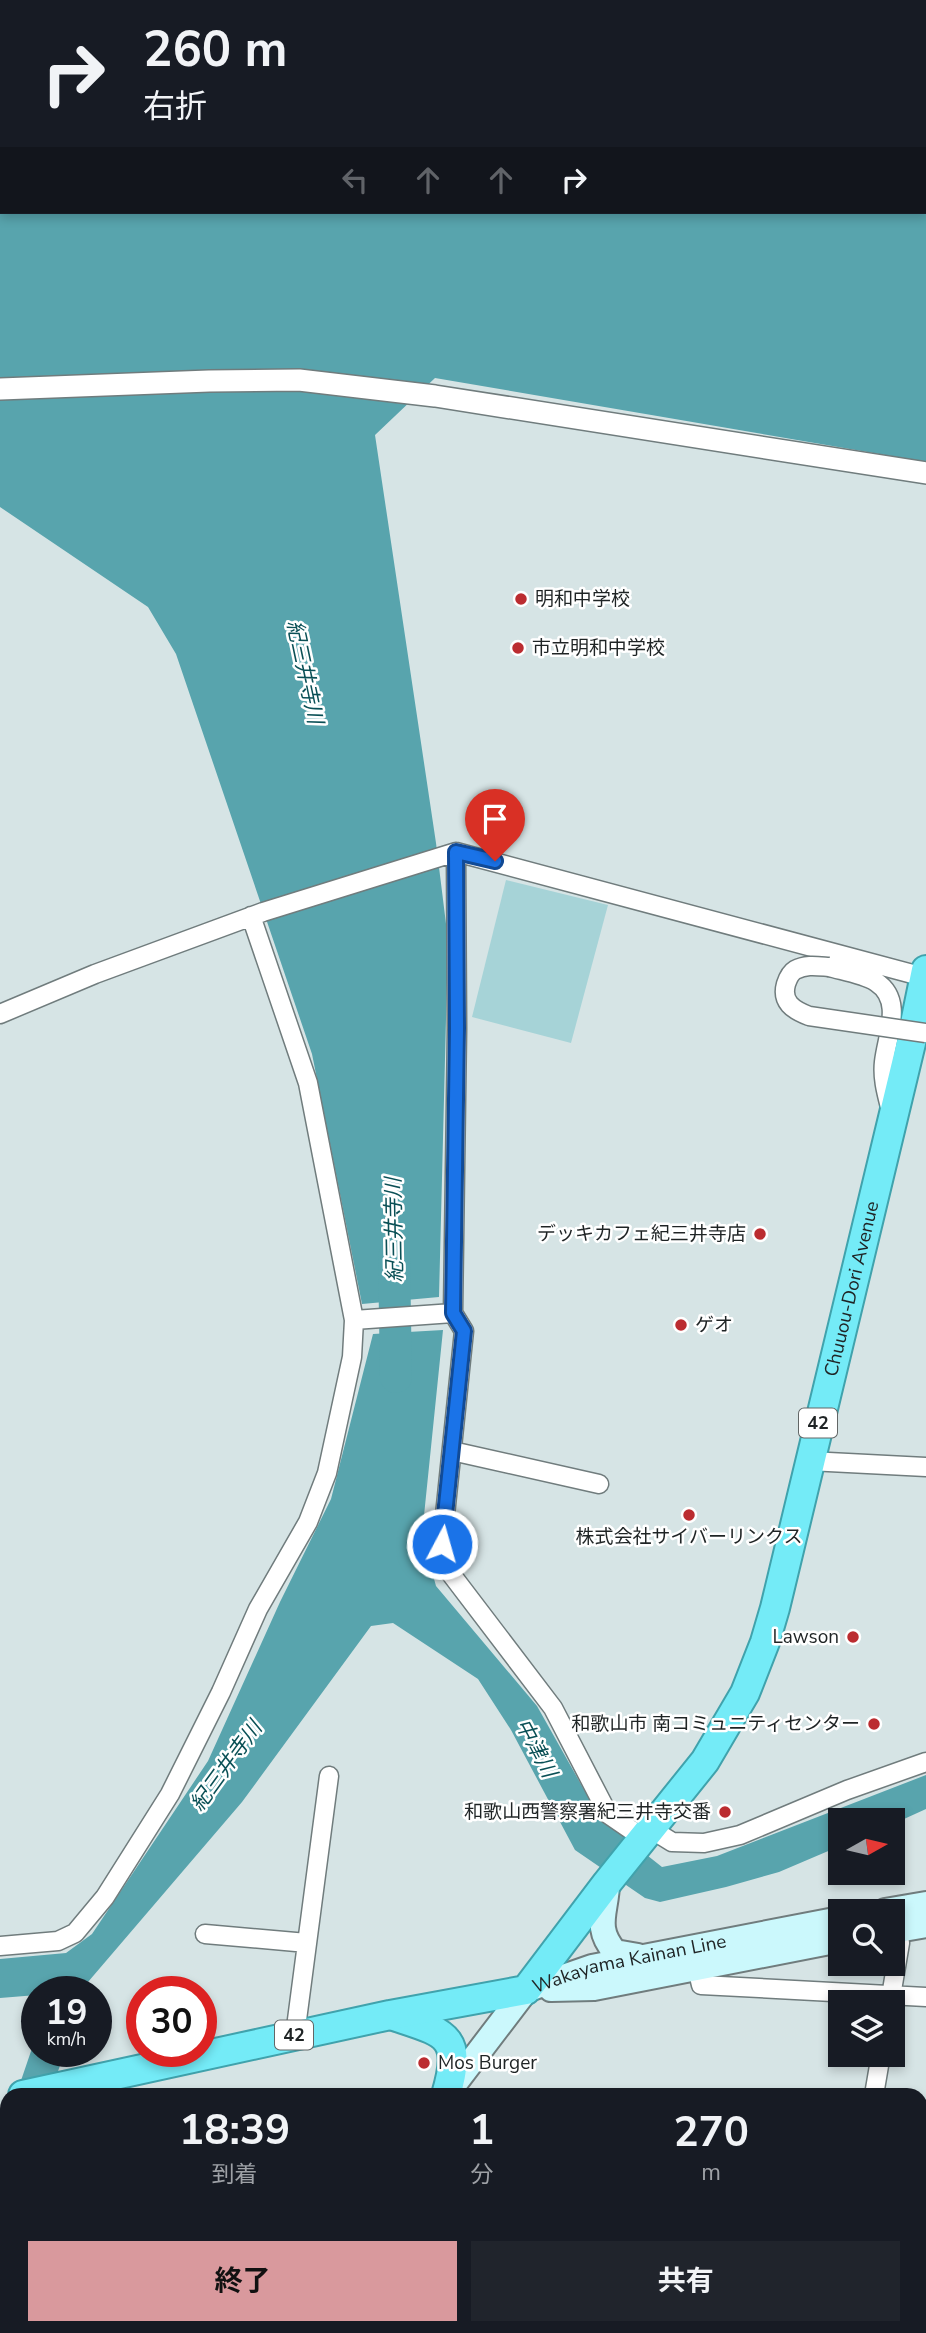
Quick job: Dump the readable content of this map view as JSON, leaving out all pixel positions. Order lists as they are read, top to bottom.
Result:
{
  "streets": {
    "highway": ["Chuuou-Dori Avenue", "42"],
    "main road": ["Wakayama Kainan Line"]
  },
  "crossings": [
    ["Chuuou-Dori Avenue", "42"],
    ["Chuuou-Dori Avenue", "Wakayama Kainan Line"],
    ["42", "Wakayama Kainan Line"]
  ],
  "water": ["紀三井寺川", "中津川"],
  "places": [
    "明和中学校",
    "市立明和中学校",
    "デッキカフェ紀三井寺店",
    "ゲオ",
    "株式会社サイバーリンクス",
    "Lawson",
    "和歌山市 南コミュニティセンター",
    "和歌山西警察署紀三井寺交番",
    "Mos Burger"
  ],
  "north": "right",
  "page": {
    "turn": ["260 m", "右折"],
    "speed": "19 km/h",
    "limit": "30",
    "eta": [
      "18:39",
      "到着",
      "1",
      "分",
      "270",
      "m"
    ],
    "buttons": ["終了", "共有"]
  }
}
